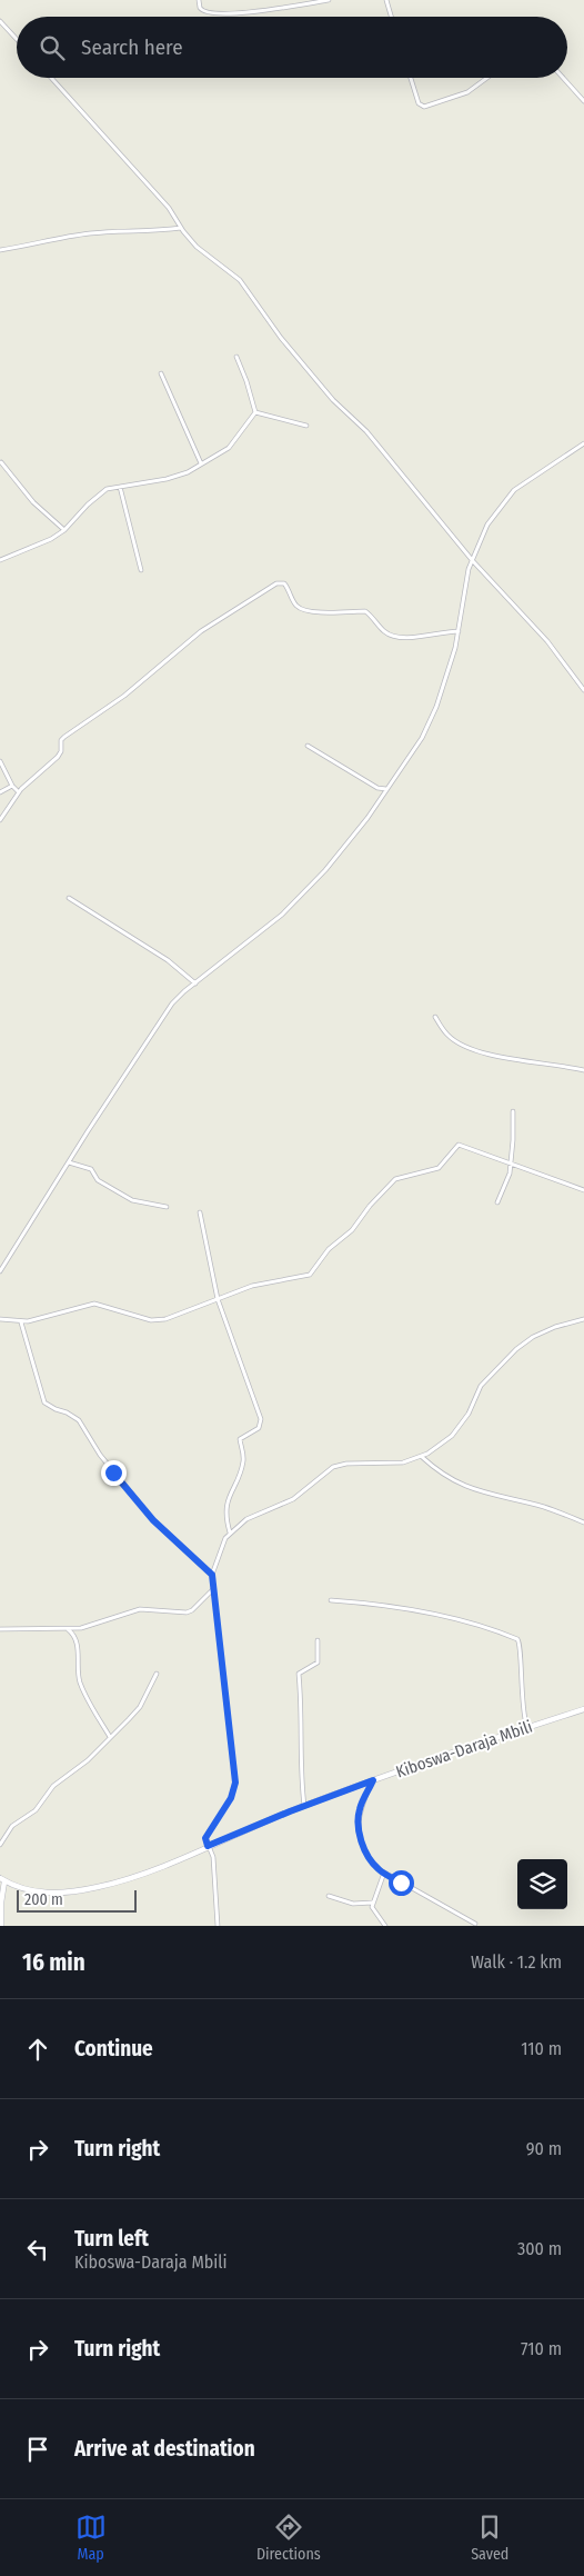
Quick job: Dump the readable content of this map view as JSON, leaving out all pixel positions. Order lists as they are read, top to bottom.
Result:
{
  "streets": {
    "main road": ["Kiboswa-Daraja Mbili"]
  },
  "scale_bar": "200 m",
  "page": {
    "search": "Search here",
    "scale": "200 m",
    "heading": ["16 min", "Walk · 1.2 km"],
    "list": [
      ["Continue", "110 m"],
      ["Turn right", "90 m"],
      ["Turn left", "Kiboswa-Daraja Mbili", "300 m"],
      ["Turn right", "710 m"],
      "Arrive at destination"
    ],
    "nav": ["Map", "Directions", "Saved"]
  }
}
